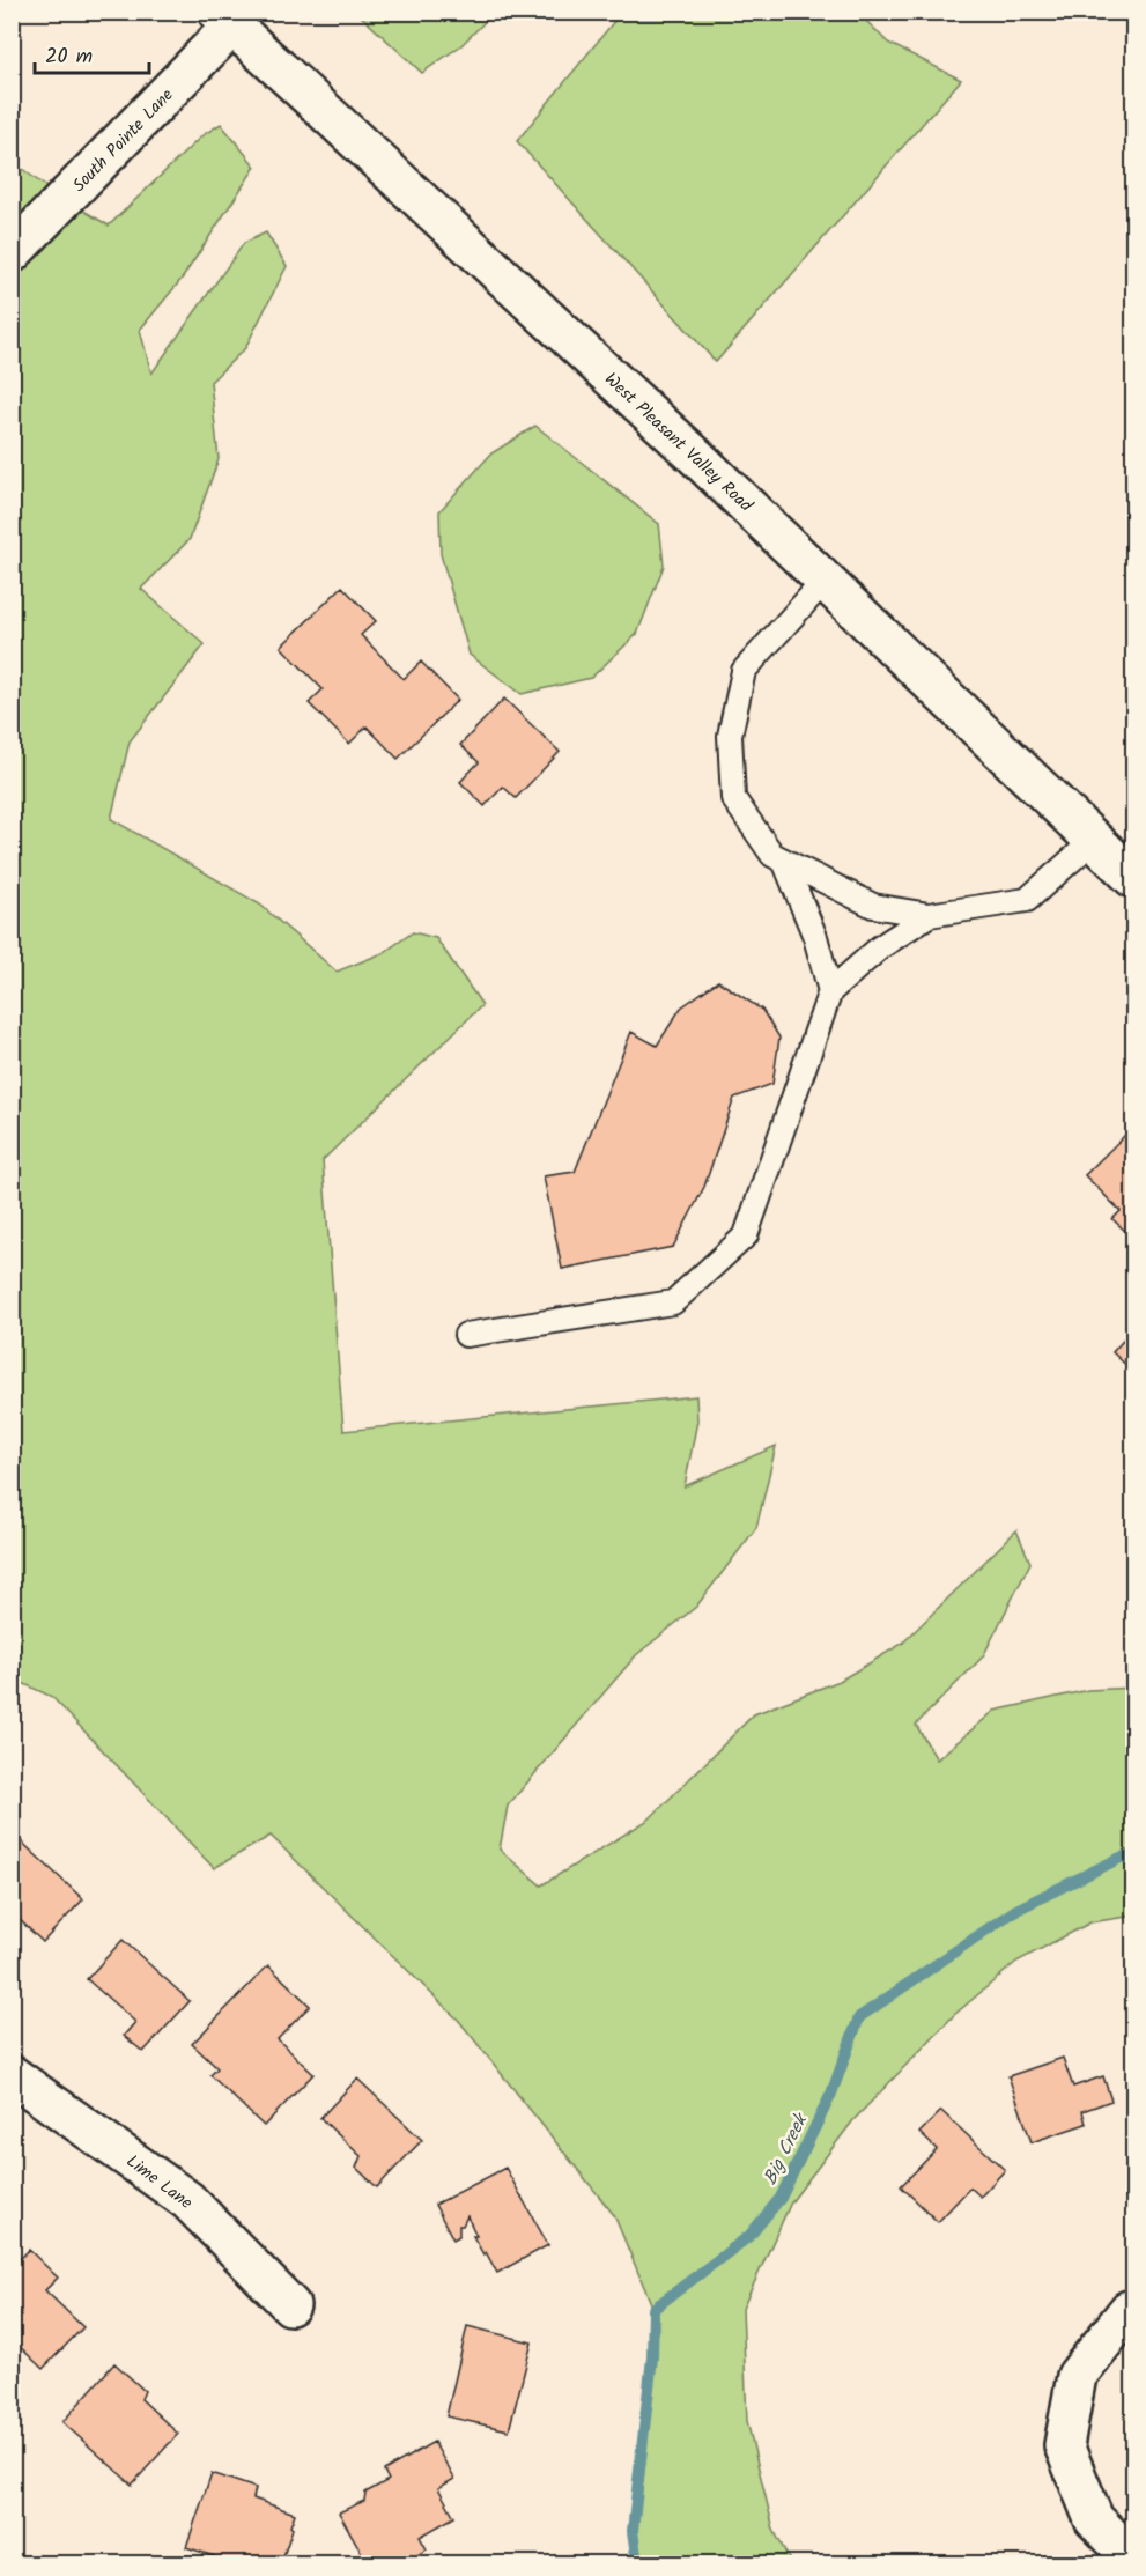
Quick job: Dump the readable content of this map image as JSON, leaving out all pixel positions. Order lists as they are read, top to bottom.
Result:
{
  "streets": {
    "main road": ["South Pointe Lane", "West Pleasant Valley Road", "Lime Lane"]
  },
  "crossings": [
    ["South Pointe Lane", "West Pleasant Valley Road"]
  ],
  "water": ["Big Creek"],
  "scale_bar": "20 m"
}
